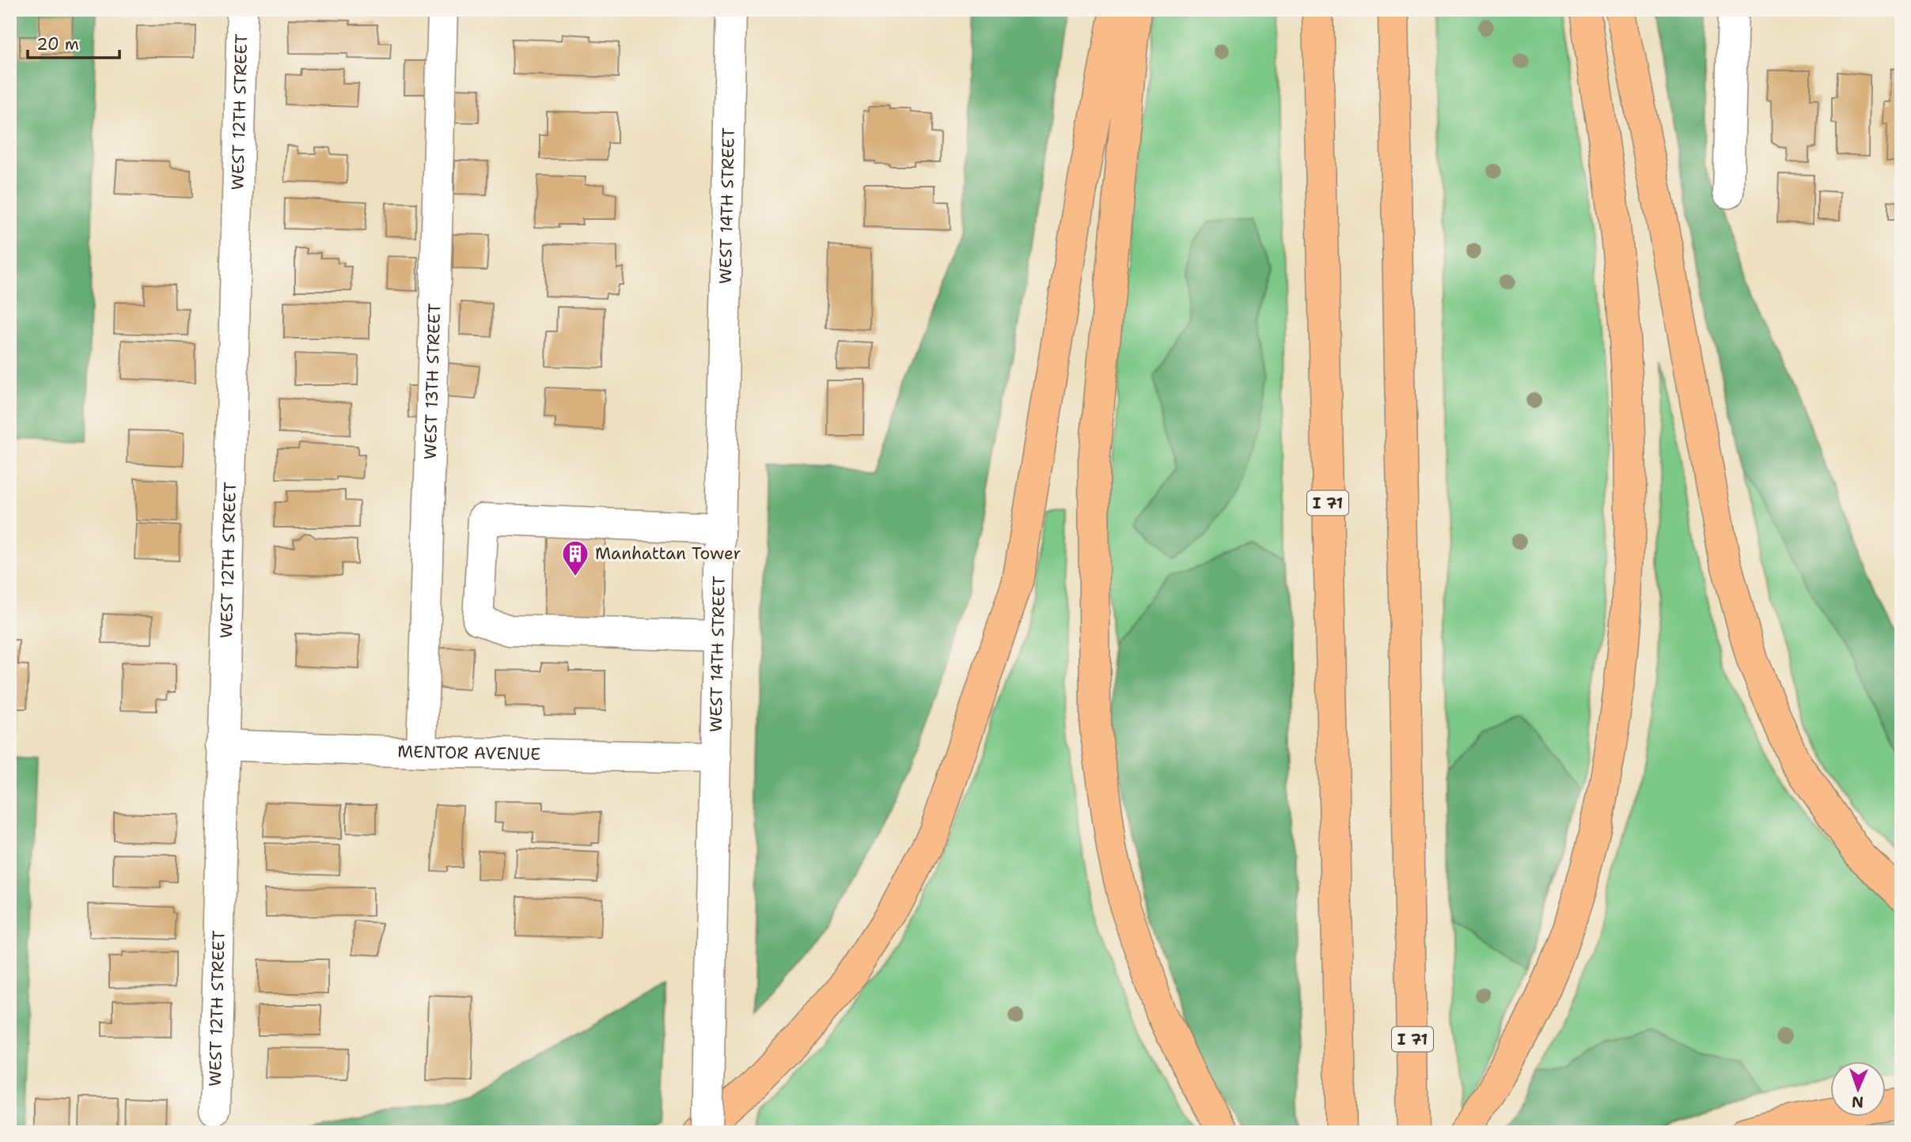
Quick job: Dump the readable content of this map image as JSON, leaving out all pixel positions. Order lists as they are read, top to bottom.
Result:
{
  "streets": {
    "highway": ["I 71"],
    "street": [
      "WEST 12TH STREET",
      "WEST 14TH STREET",
      "WEST 13TH STREET",
      "MENTOR AVENUE"
    ]
  },
  "crossings": [
    ["WEST 12TH STREET", "MENTOR AVENUE"],
    ["WEST 14TH STREET", "MENTOR AVENUE"],
    ["WEST 13TH STREET", "MENTOR AVENUE"]
  ],
  "places": {
    "building": ["Manhattan Tower"]
  },
  "scale_bar": "20 m",
  "north": "bottom"
}
